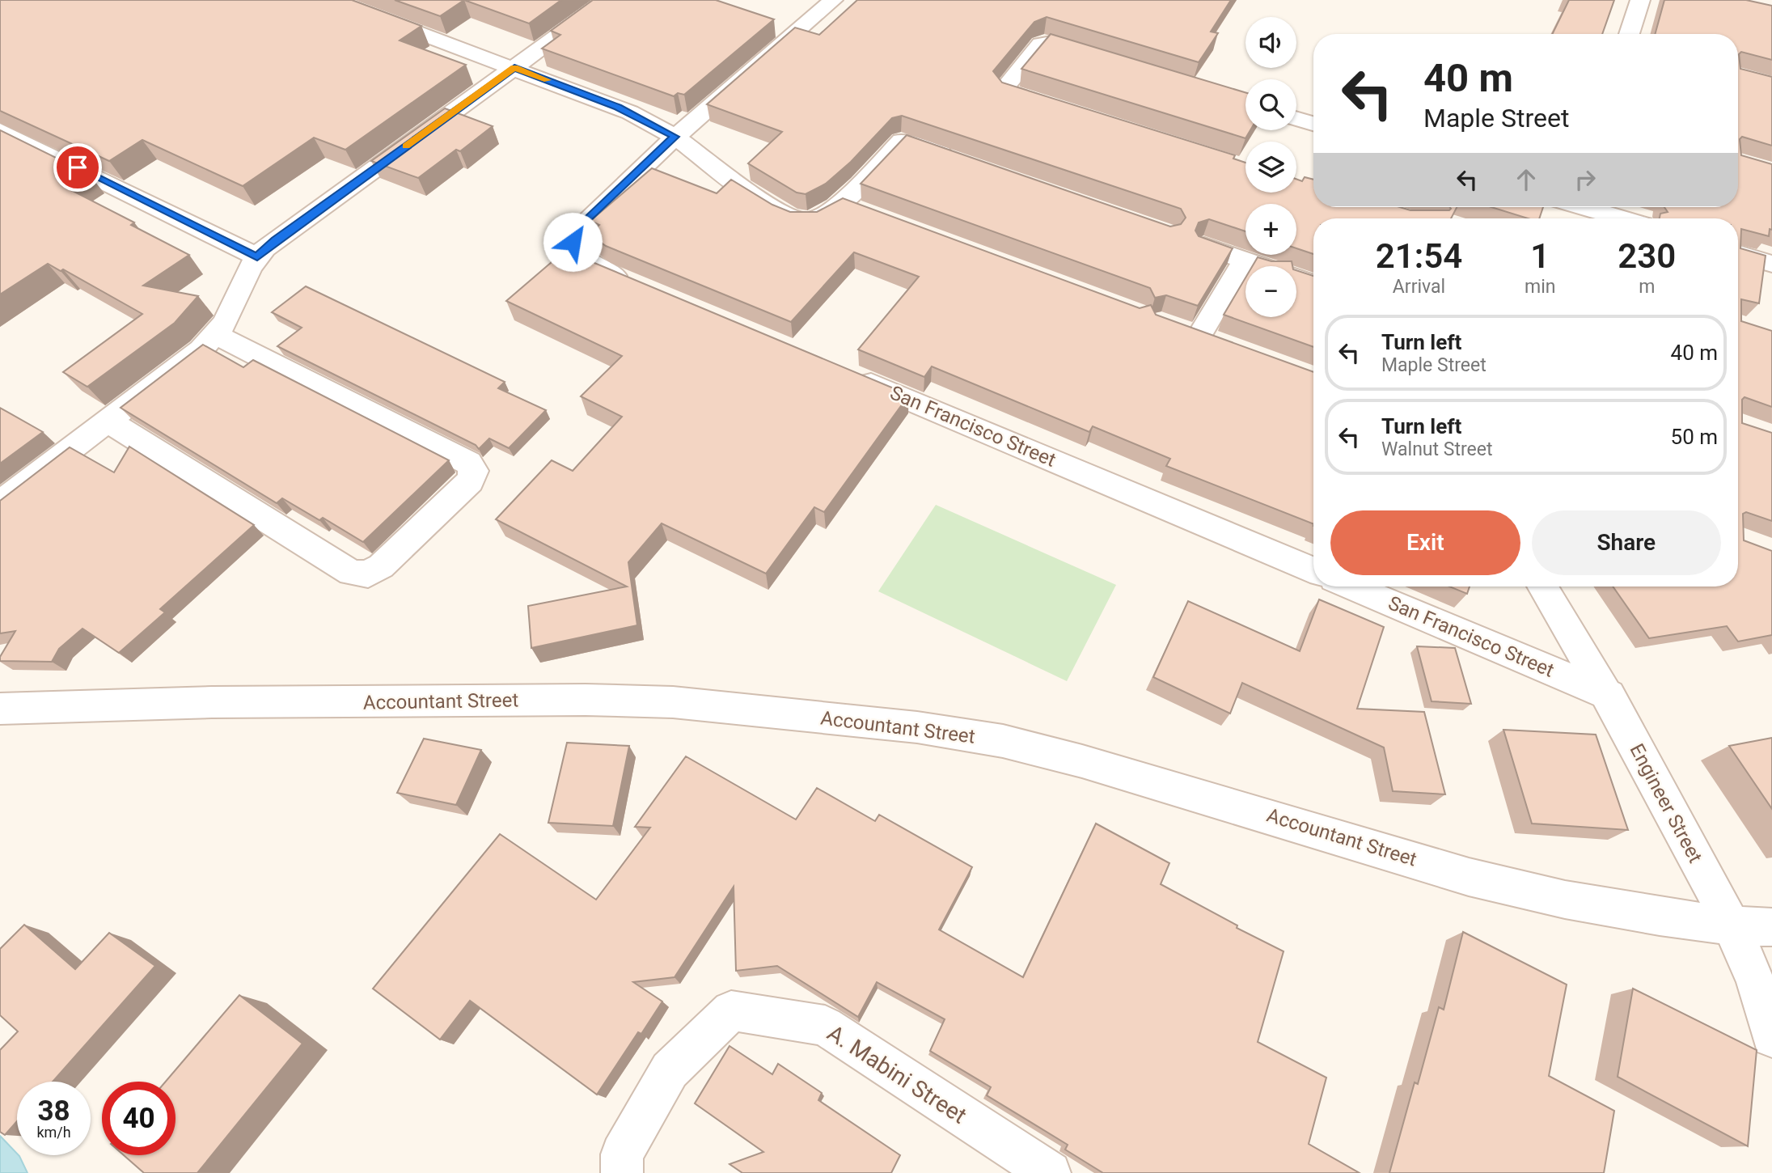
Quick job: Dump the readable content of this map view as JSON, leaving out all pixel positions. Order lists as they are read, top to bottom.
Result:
{
  "streets": {
    "street": [
      "San Francisco Street",
      "Accountant Street",
      "Engineer Street",
      "A. Mabini Street"
    ]
  },
  "crossings": [
    ["San Francisco Street", "Engineer Street"],
    ["Accountant Street", "Engineer Street"]
  ],
  "page": {
    "map_buttons": ["+", "−"],
    "turn": ["40 m", "Maple Street"],
    "eta": [
      "21:54",
      "Arrival",
      "1",
      "min",
      "230",
      "m"
    ],
    "list": [
      {
        "name": "Turn left",
        "note": "Maple Street",
        "value": "40 m"
      },
      {
        "name": "Turn left",
        "note": "Walnut Street",
        "value": "50 m"
      }
    ],
    "buttons": ["Exit", "Share"],
    "speed": "38 km/h",
    "limit": "40"
  }
}
